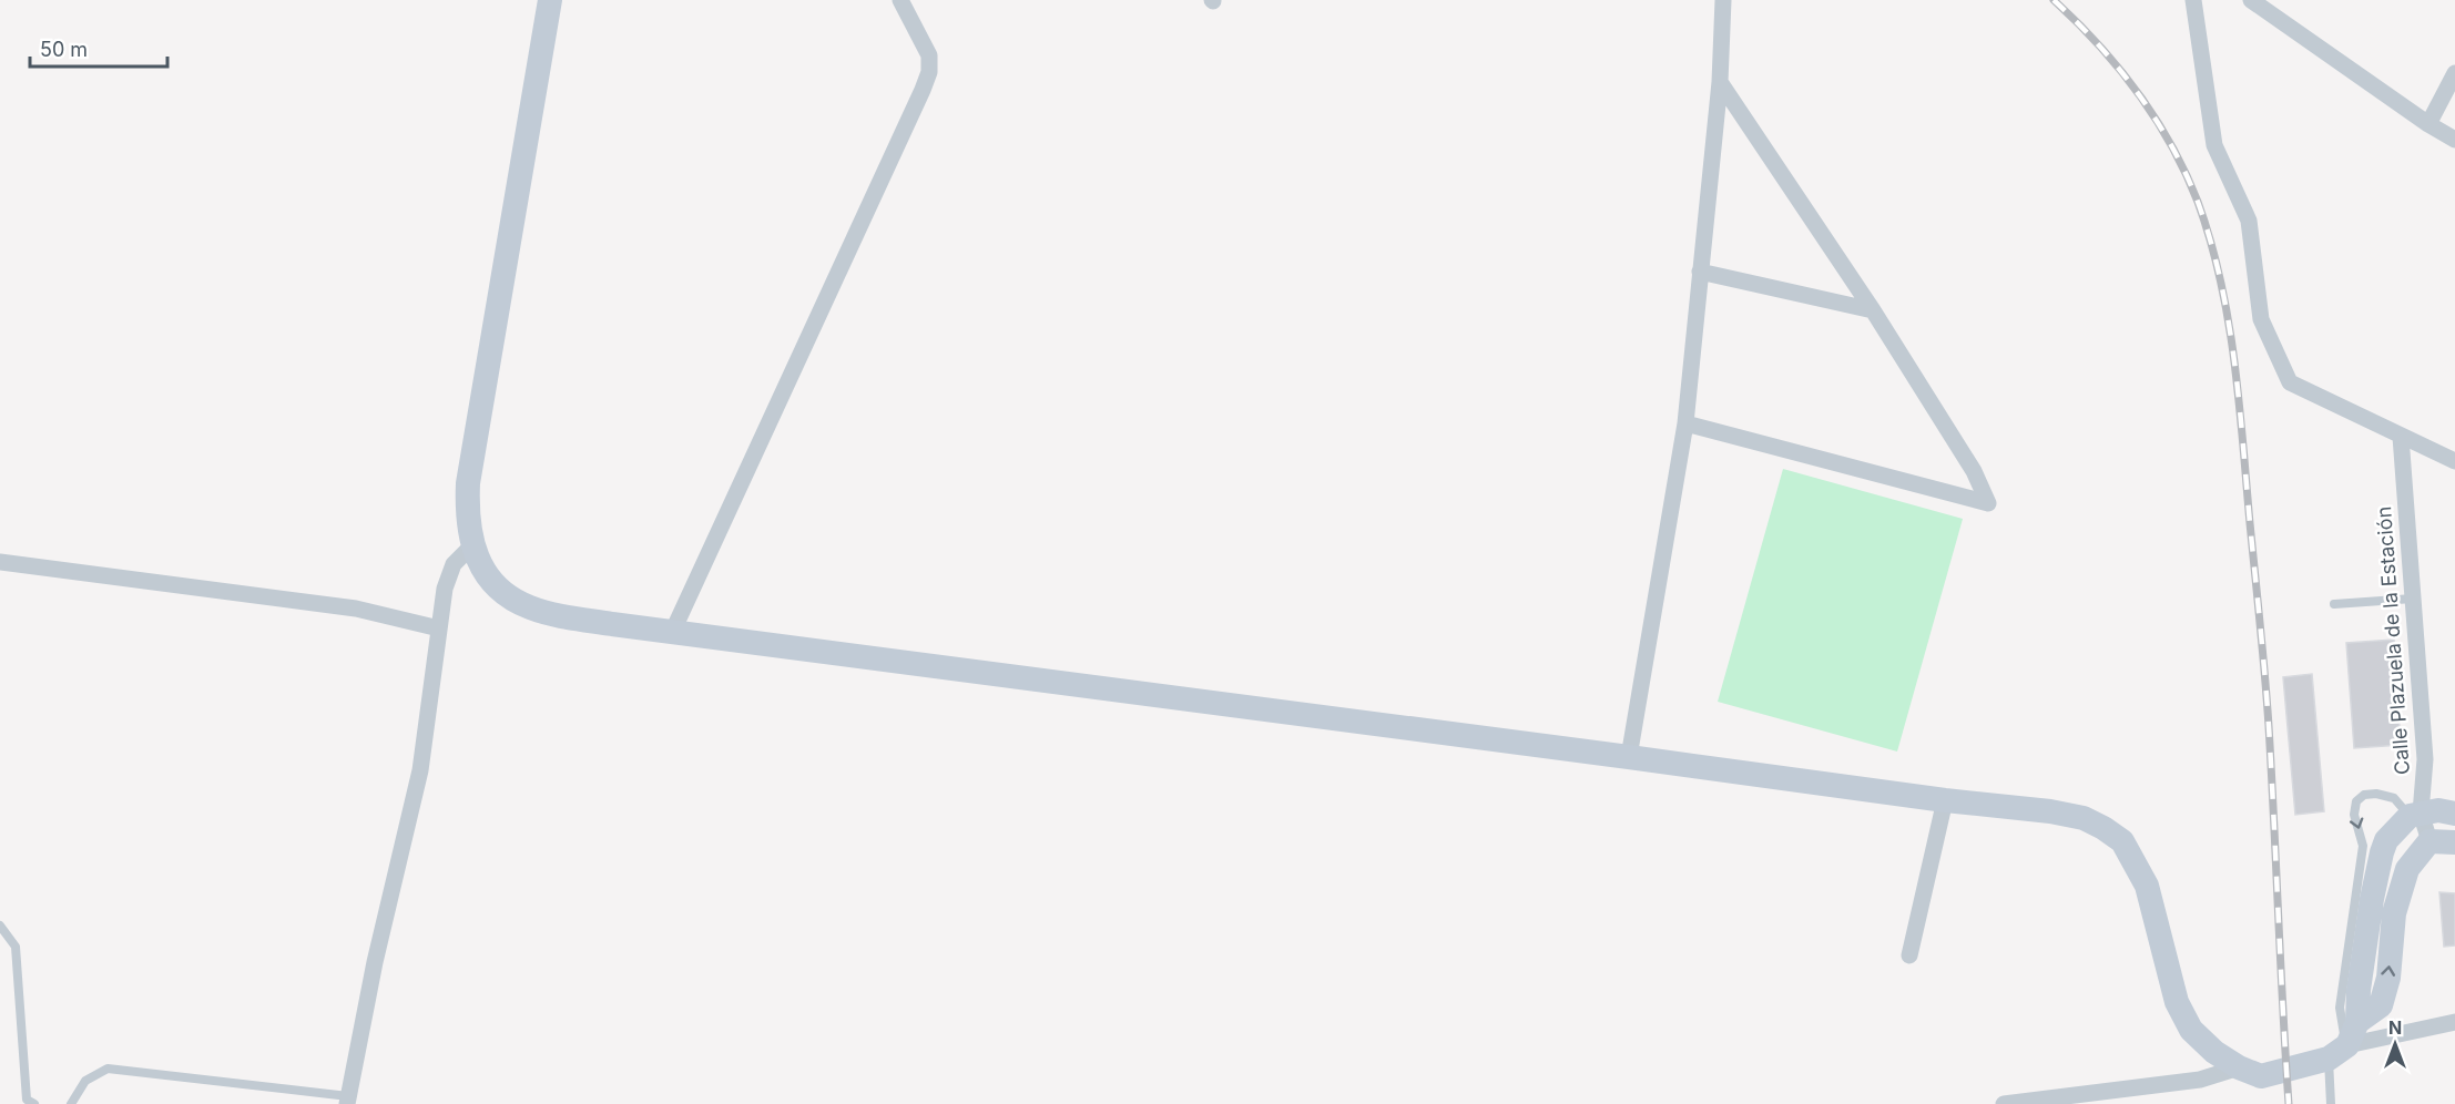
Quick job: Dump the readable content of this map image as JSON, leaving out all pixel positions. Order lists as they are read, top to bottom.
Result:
{
  "streets": {
    "street": ["Calle Plazuela de la Estación"]
  },
  "scale_bar": "50 m",
  "north": "top"
}
